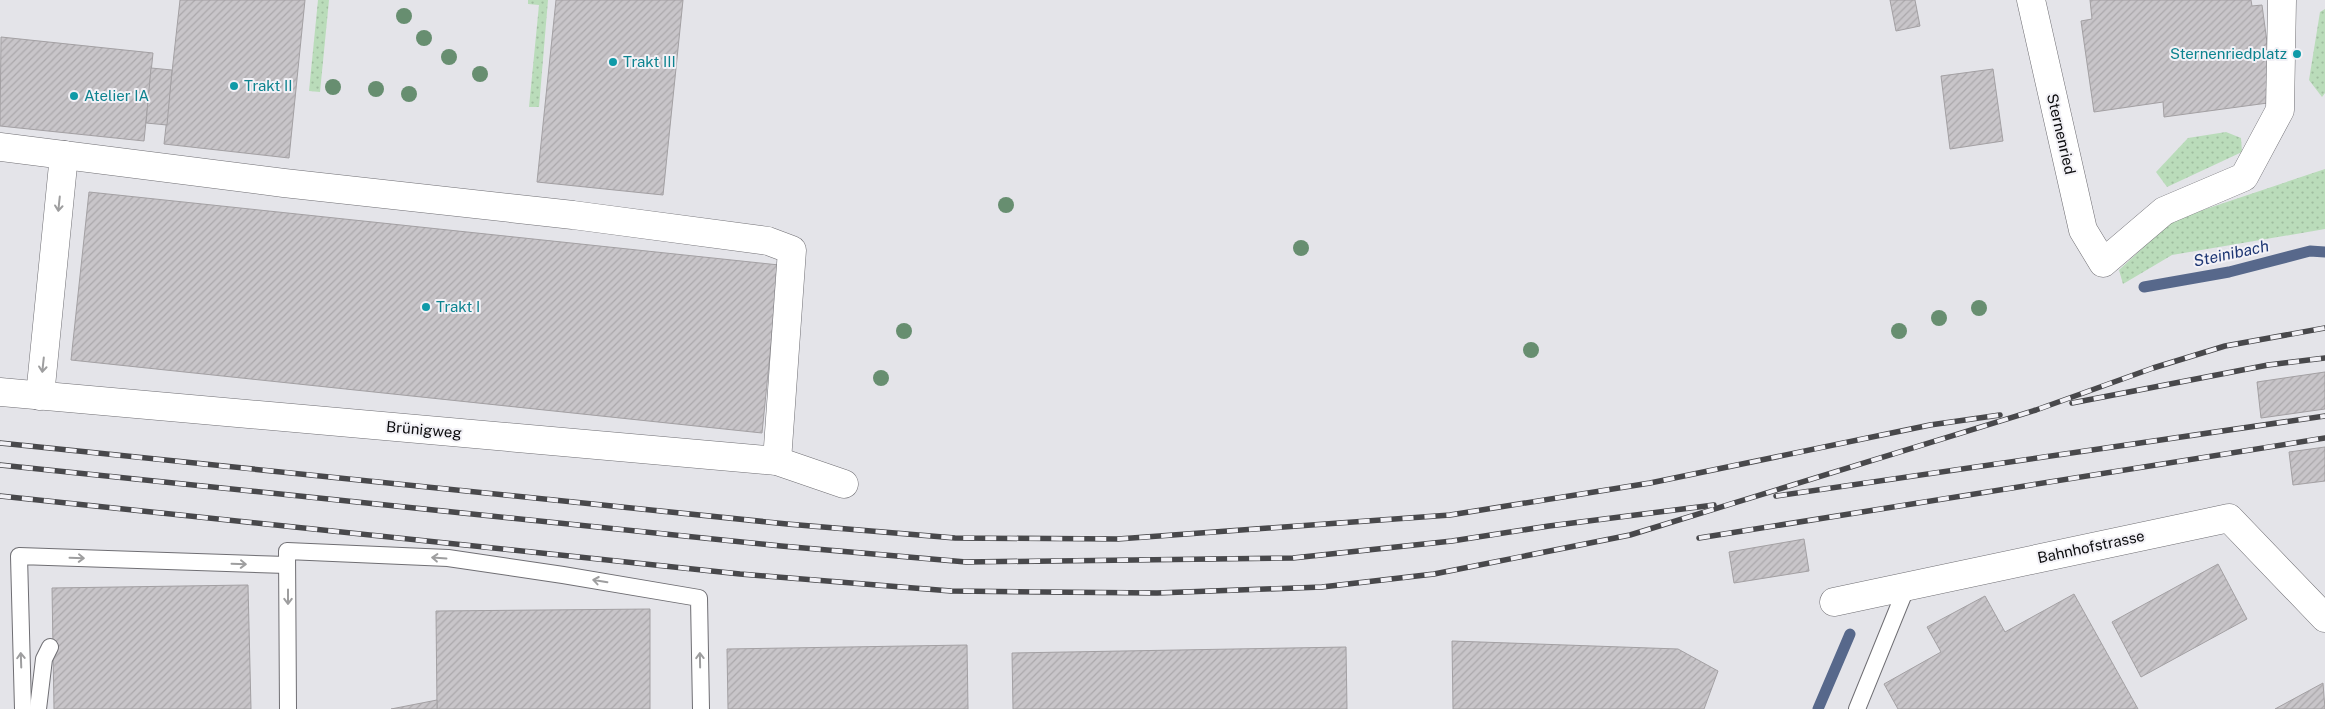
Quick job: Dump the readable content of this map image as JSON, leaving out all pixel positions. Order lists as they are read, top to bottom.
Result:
{
  "streets": {
    "street": ["Sternenried", "Brünigweg", "Bahnhofstrasse"]
  },
  "water": ["Steinibach"],
  "places": [
    "Sternenriedplatz",
    "Trakt III",
    "Trakt II",
    "Atelier IA",
    "Trakt I"
  ]
}
